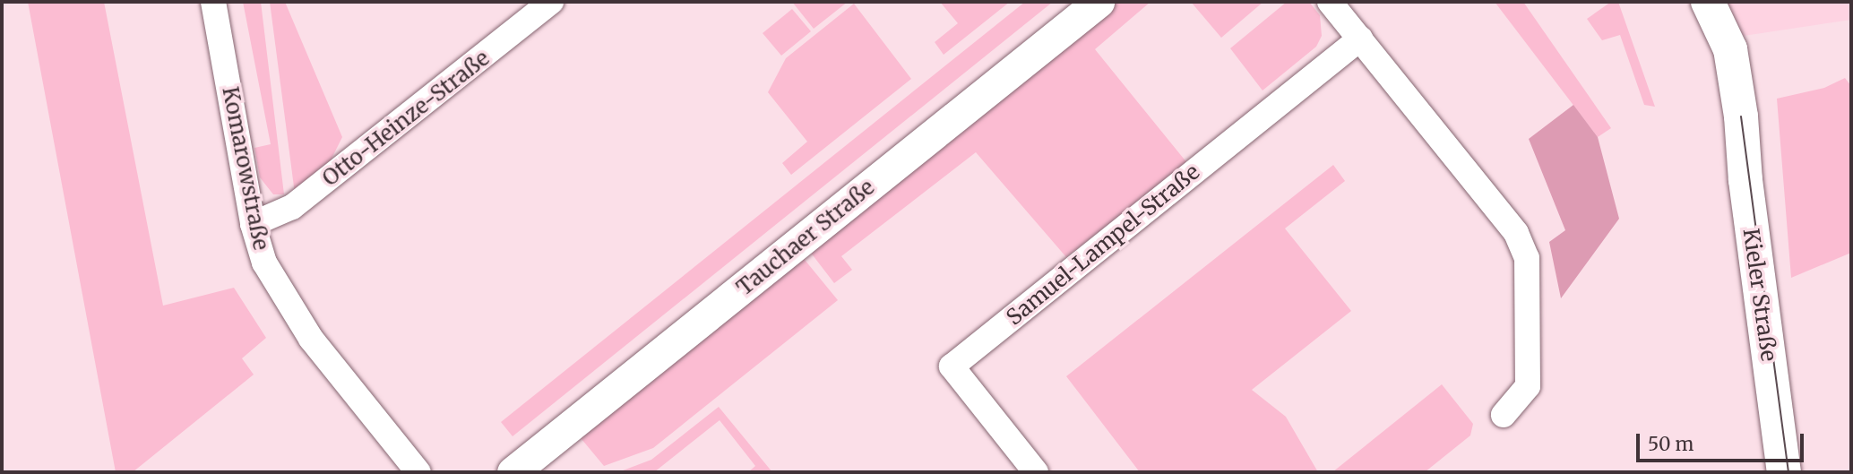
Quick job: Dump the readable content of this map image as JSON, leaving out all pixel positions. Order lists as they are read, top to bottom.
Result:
{
  "streets": {
    "main road": ["Kieler Straße"],
    "street": [
      "Otto-Heinze-Straße",
      "Komarowstraße",
      "Tauchaer Straße",
      "Samuel-Lampel-Straße"
    ]
  },
  "crossings": [
    ["Otto-Heinze-Straße", "Komarowstraße"]
  ],
  "scale_bar": "50 m"
}
